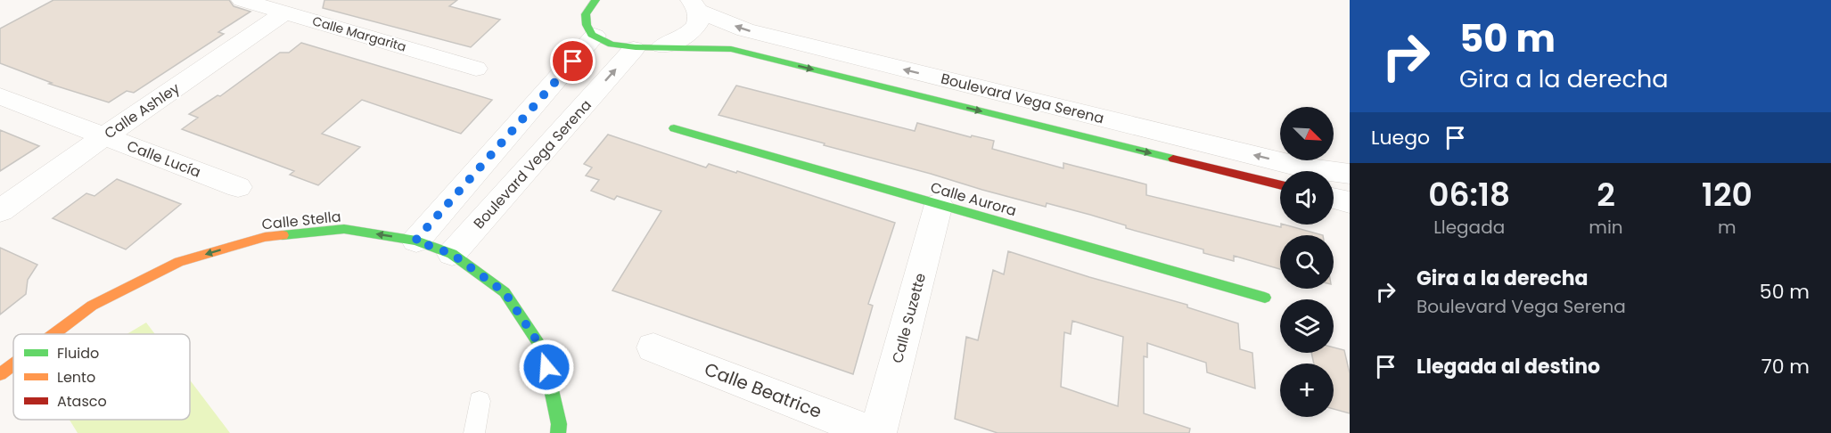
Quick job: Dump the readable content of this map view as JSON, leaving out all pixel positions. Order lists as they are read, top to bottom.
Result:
{
  "streets": {
    "street": [
      "Calle Margarita",
      "Boulevard Vega Serena",
      "Calle Ashley",
      "Calle Lucía",
      "Calle Aurora",
      "Calle Stella",
      "Calle Suzette",
      "Calle Beatrice"
    ]
  },
  "crossings": [
    ["Calle Margarita", "Calle Ashley"],
    ["Boulevard Vega Serena", "Calle Stella"],
    ["Calle Ashley", "Calle Lucía"],
    ["Calle Aurora", "Calle Suzette"]
  ],
  "one_way": ["Calle Stella"],
  "legend": ["Fluido", "Lento", "Atasco"],
  "north": "bottom right",
  "page": {
    "turn": ["50 m", "Gira a la derecha"],
    "map_buttons": "+",
    "then": "Luego",
    "eta": [
      "06:18",
      "Llegada",
      "2",
      "min",
      "120",
      "m"
    ],
    "list": [
      {
        "name": "Gira a la derecha",
        "note": "Boulevard Vega Serena",
        "value": "50 m"
      },
      {
        "name": "Llegada al destino",
        "value": "70 m"
      }
    ]
  }
}
